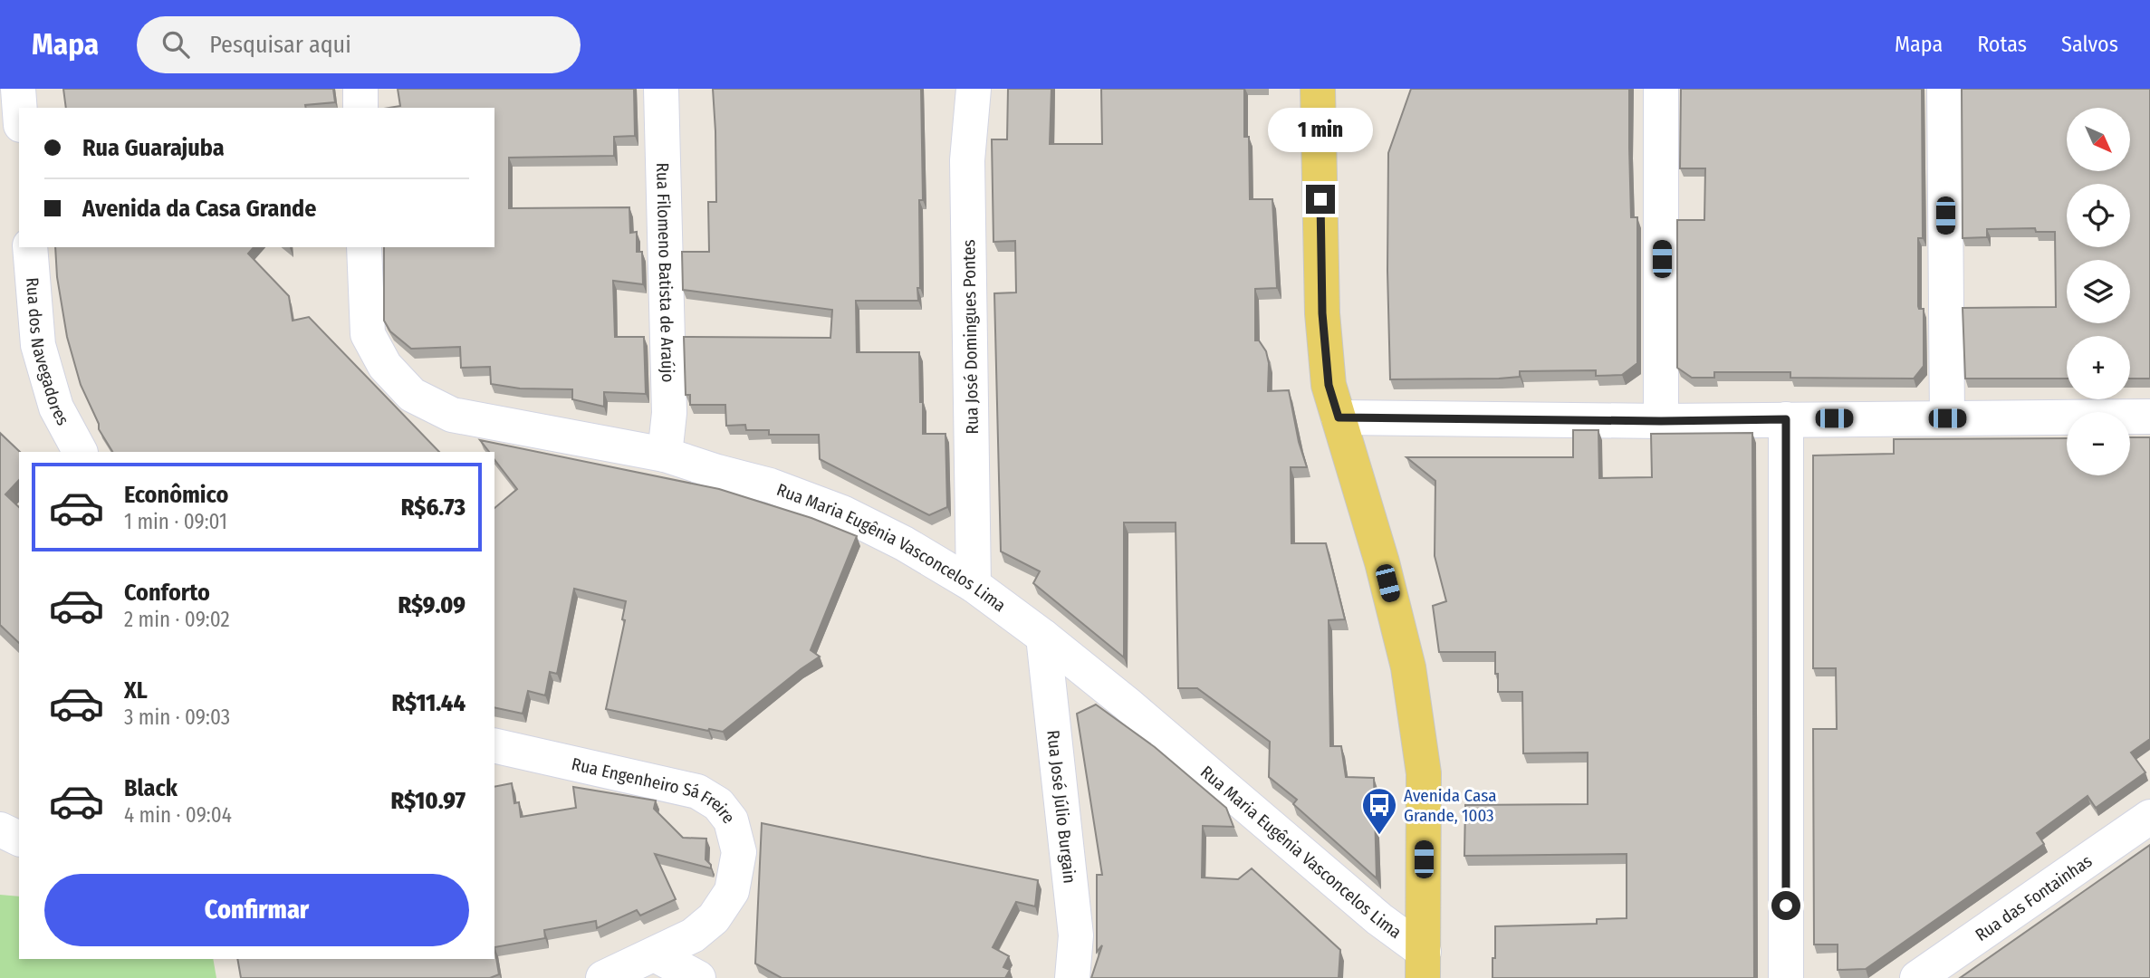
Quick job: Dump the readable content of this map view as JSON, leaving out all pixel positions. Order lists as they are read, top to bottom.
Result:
{
  "streets": {
    "street": [
      "Rua Filomeno Batista de Araújo",
      "Rua José Domingues Pontes",
      "Rua dos Navegadores",
      "Rua Maria Eugênia Vasconcelos Lima",
      "Rua Engenheiro Sá Freire",
      "Rua José Júlio Burgain",
      "Rua das Fontainhas"
    ]
  },
  "crossings": [
    ["Rua Filomeno Batista de Araújo", "Rua Maria Eugênia Vasconcelos Lima"],
    ["Rua José Domingues Pontes", "Rua Maria Eugênia Vasconcelos Lima"],
    ["Rua Maria Eugênia Vasconcelos Lima", "Rua José Júlio Burgain"]
  ],
  "places": {
    "bus stop": ["Avenida Casa Grande, 1003"]
  },
  "north": "bottom right",
  "page": {
    "header": "Mapa",
    "search": "Pesquisar aqui",
    "nav": ["Mapa", "Rotas", "Salvos"],
    "map_buttons": ["+", "−"],
    "bubble": "1 min",
    "banner": ["Rua Guarajuba", "Avenida da Casa Grande"],
    "list": [
      {
        "name": "Econômico",
        "note": "1 min · 09:01",
        "value": "R$6.73"
      },
      {
        "name": "Conforto",
        "note": "2 min · 09:02",
        "value": "R$9.09"
      },
      {
        "name": "XL",
        "note": "3 min · 09:03",
        "value": "R$11.44"
      },
      {
        "name": "Black",
        "note": "4 min · 09:04",
        "value": "R$10.97"
      }
    ],
    "buttons": "Confirmar"
  }
}
